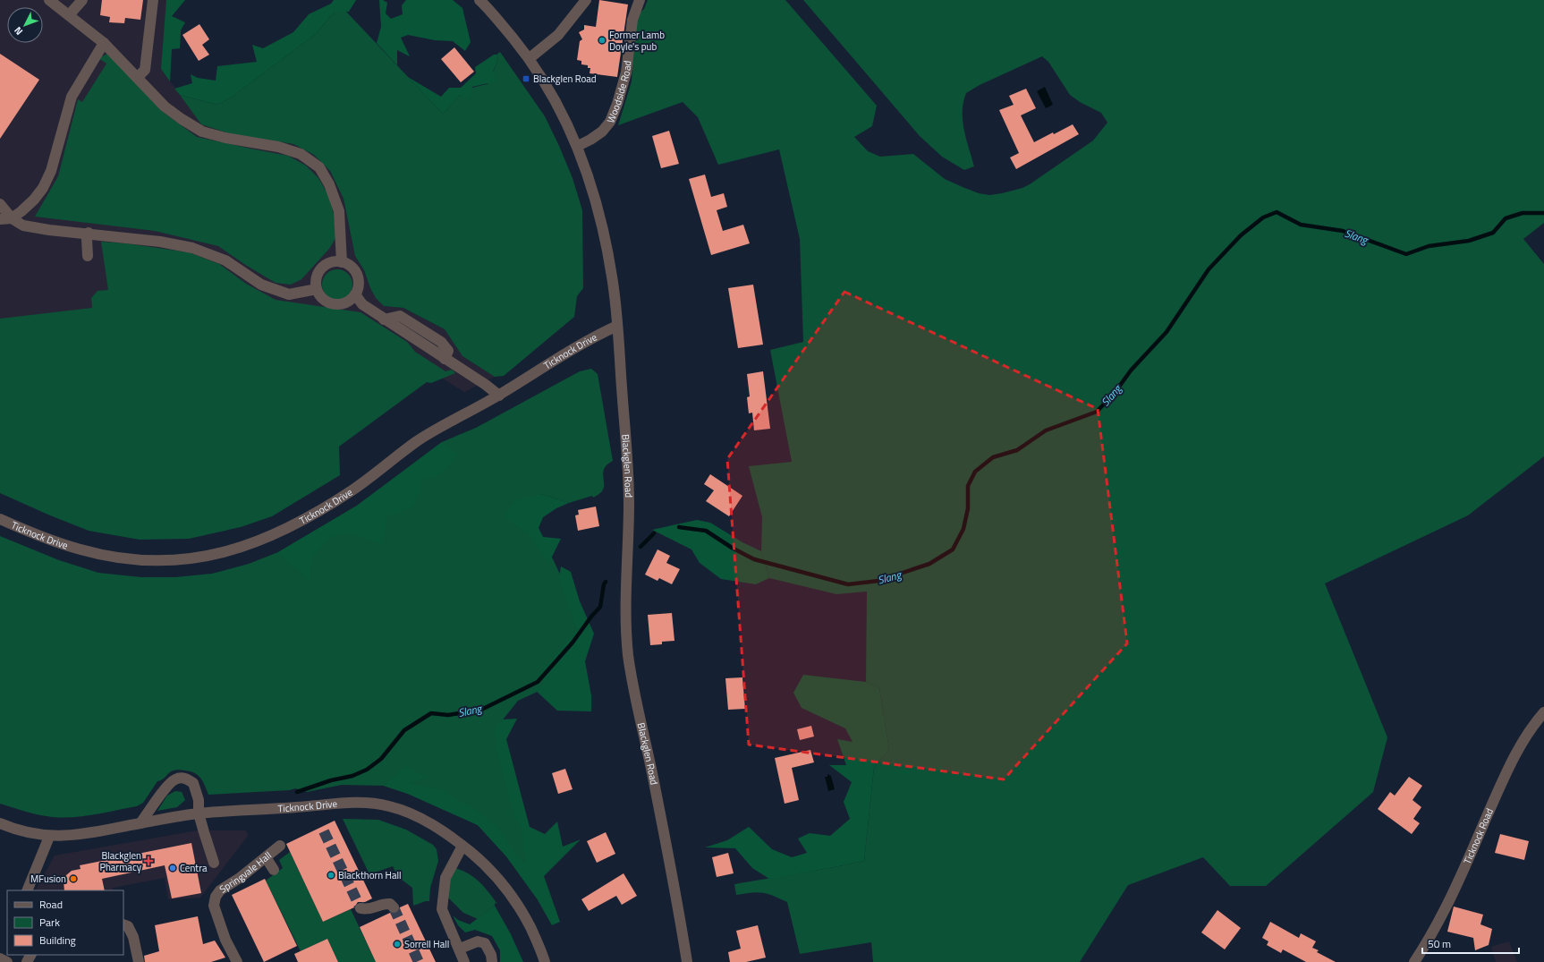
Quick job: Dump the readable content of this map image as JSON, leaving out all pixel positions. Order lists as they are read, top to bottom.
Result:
{
  "streets": {
    "street": [
      "Woodside Road",
      "Ticknock Drive",
      "Blackglen Road",
      "Ticknock Road",
      "Springvale Hall"
    ]
  },
  "crossings": [
    ["Woodside Road", "Blackglen Road"],
    ["Ticknock Drive", "Blackglen Road"]
  ],
  "water": ["Slang"],
  "places": {
    "other": [
      "Former Lamb Doyle's pub",
      "Centra",
      "Blackthorn Hall",
      "MFusion",
      "Sorrell Hall"
    ],
    "transit": ["Blackglen Road"],
    "health": ["Blackglen Pharmacy"]
  },
  "legend": ["Road", "Park", "Building"],
  "scale_bar": "50 m",
  "north": "bottom left"
}
